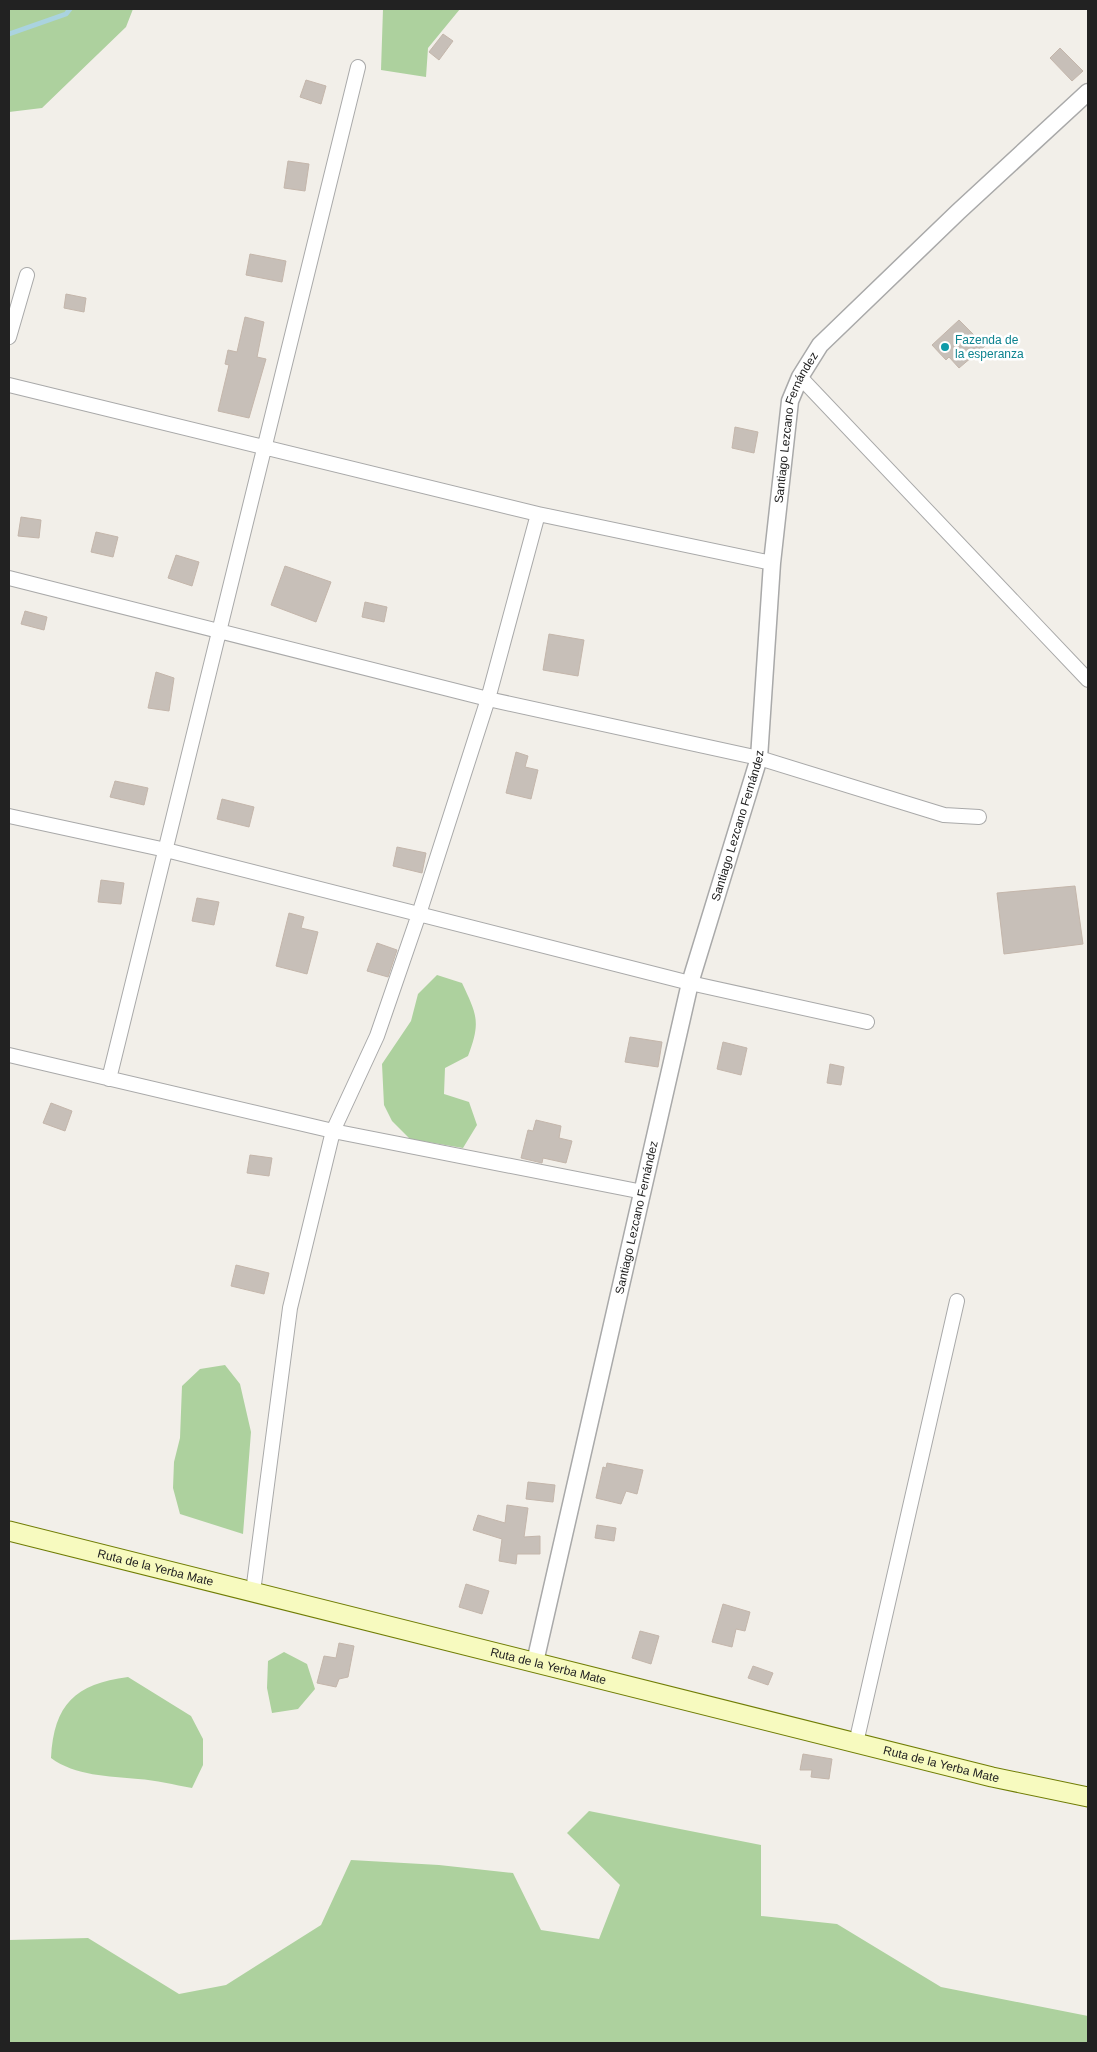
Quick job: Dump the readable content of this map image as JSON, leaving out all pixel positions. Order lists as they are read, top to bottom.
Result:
{
  "streets": {
    "main road": ["Ruta de la Yerba Mate"],
    "street": ["Santiago Lezcano Fernández"]
  },
  "crossings": [
    ["Santiago Lezcano Fernández", "Ruta de la Yerba Mate"]
  ],
  "places": ["Fazenda de la esperanza"]
}
